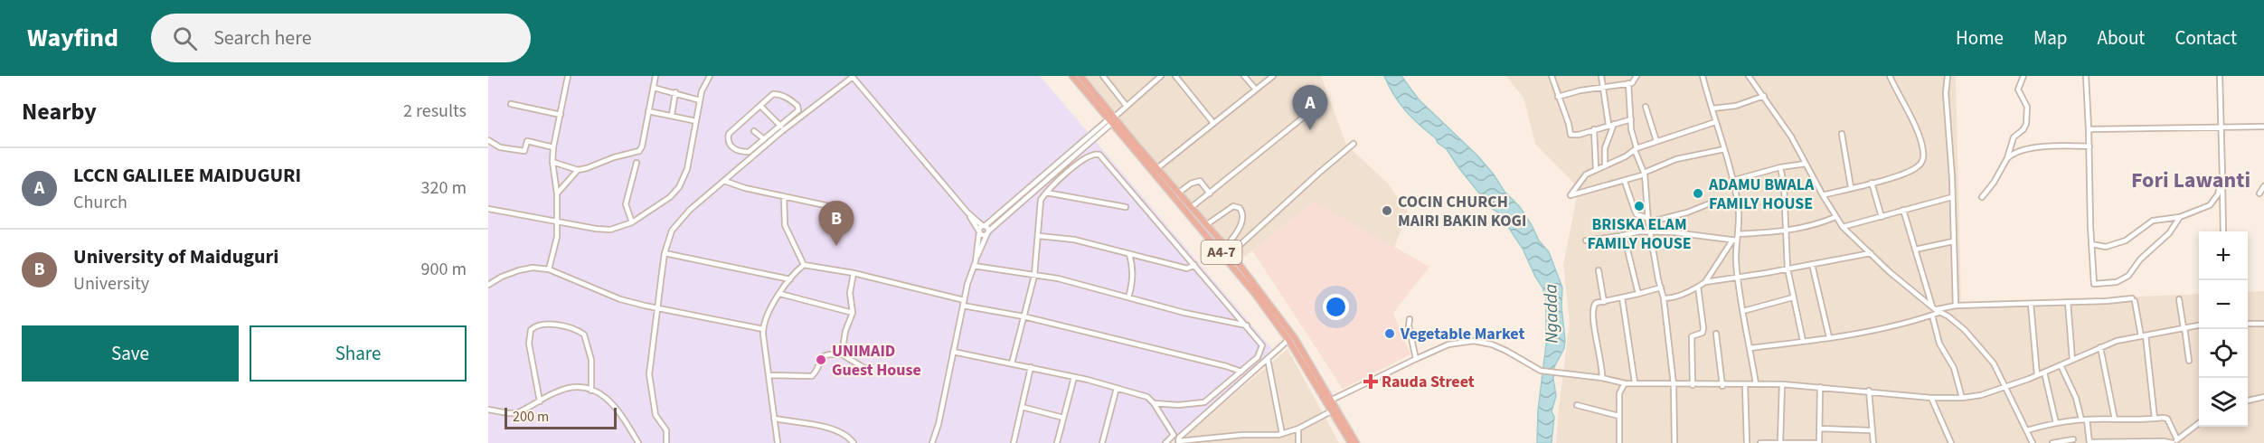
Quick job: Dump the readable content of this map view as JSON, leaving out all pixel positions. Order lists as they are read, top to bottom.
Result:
{
  "streets": {
    "highway": ["A4-7"]
  },
  "districts": ["Fori Lawanti"],
  "water": ["Ngadda"],
  "places": {
    "other": [
      "ADAMU BWALA FAMILY HOUSE",
      "BRISKA ELAM FAMILY HOUSE",
      "COCIN CHURCH MAIRI BAKIN KOGI",
      "Vegetable Market",
      "UNIMAID Guest House"
    ],
    "health": ["Rauda Street"]
  },
  "scale_bar": "200 m",
  "page": {
    "header": "Wayfind",
    "search": "Search here",
    "nav": [
      "Home",
      "Map",
      "About",
      "Contact"
    ],
    "heading": ["Nearby", "2 results"],
    "pins": ["A", "B"],
    "list": [
      {
        "mark": "A",
        "name": "LCCN GALILEE MAIDUGURI",
        "note": "Church",
        "value": "320 m"
      },
      {
        "mark": "B",
        "name": "University of Maiduguri",
        "note": "University",
        "value": "900 m"
      }
    ],
    "map_buttons": ["+", "−"],
    "buttons": ["Save", "Share"],
    "scale": "200 m"
  }
}
